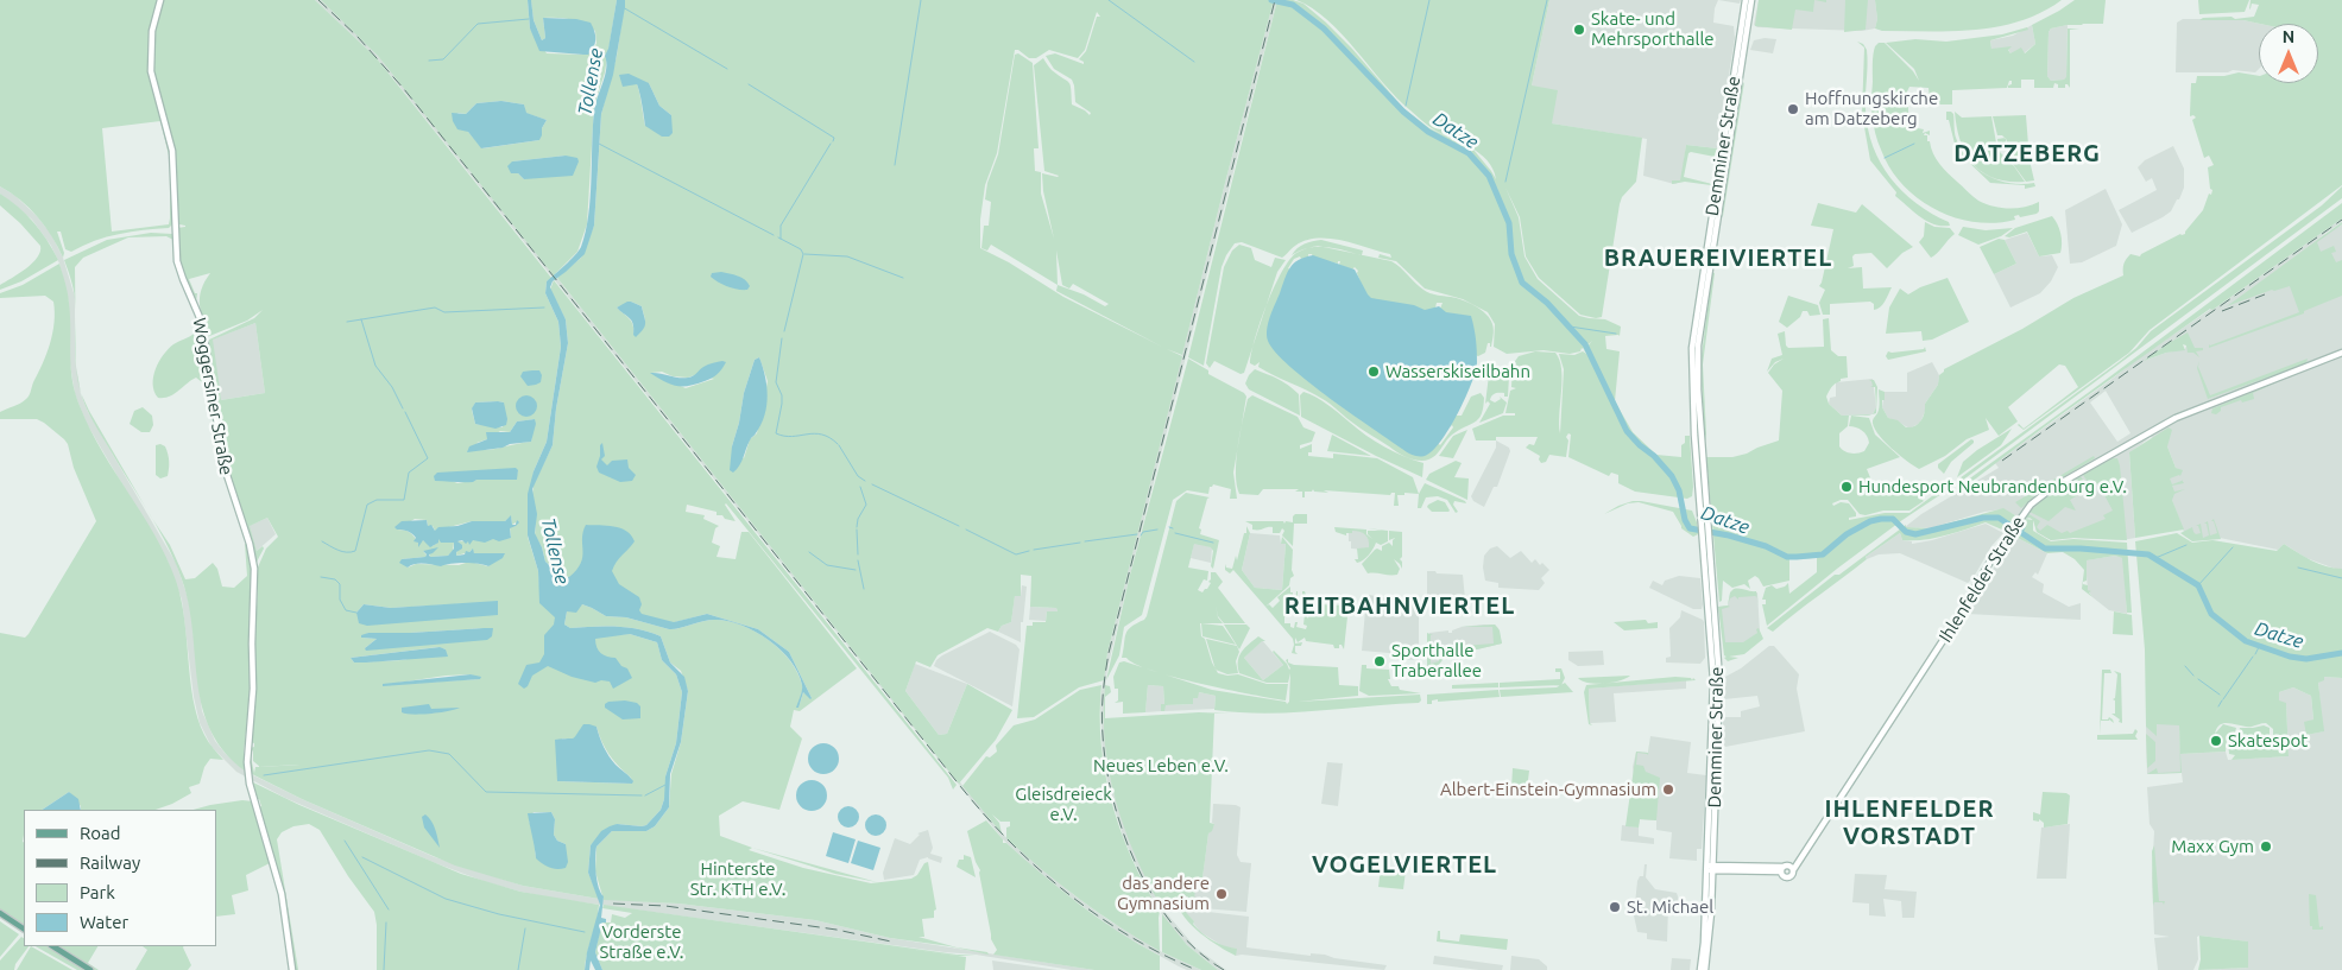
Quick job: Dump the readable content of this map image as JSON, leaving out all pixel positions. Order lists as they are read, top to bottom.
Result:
{
  "streets": {
    "main road": ["Demminer Straße", "Woggersiner Straße", "Ihlenfelder Straße"]
  },
  "districts": [
    "DATZEBERG",
    "BRAUEREIVIERTEL",
    "REITBAHNVIERTEL",
    "IHLENFELDER VORSTADT",
    "VOGELVIERTEL"
  ],
  "water": ["Tollense", "Datze"],
  "parks": [
    "Neues Leben e.V.",
    "Gleisdreieck e.V.",
    "Hinterste Str. KTH e.V.",
    "Vorderste Straße e.V."
  ],
  "places": [
    "Skate- und Mehrsporthalle",
    "Hoffnungskirche am Datzeberg",
    "Wasserskiseilbahn",
    "Hundesport Neubrandenburg e.V.",
    "Sporthalle Traberallee",
    "Skatespot",
    "Albert-Einstein-Gymnasium",
    "Maxx Gym",
    "das andere Gymnasium",
    "St. Michael"
  ],
  "legend": [
    "Road",
    "Railway",
    "Park",
    "Water"
  ],
  "north": "top"
}
